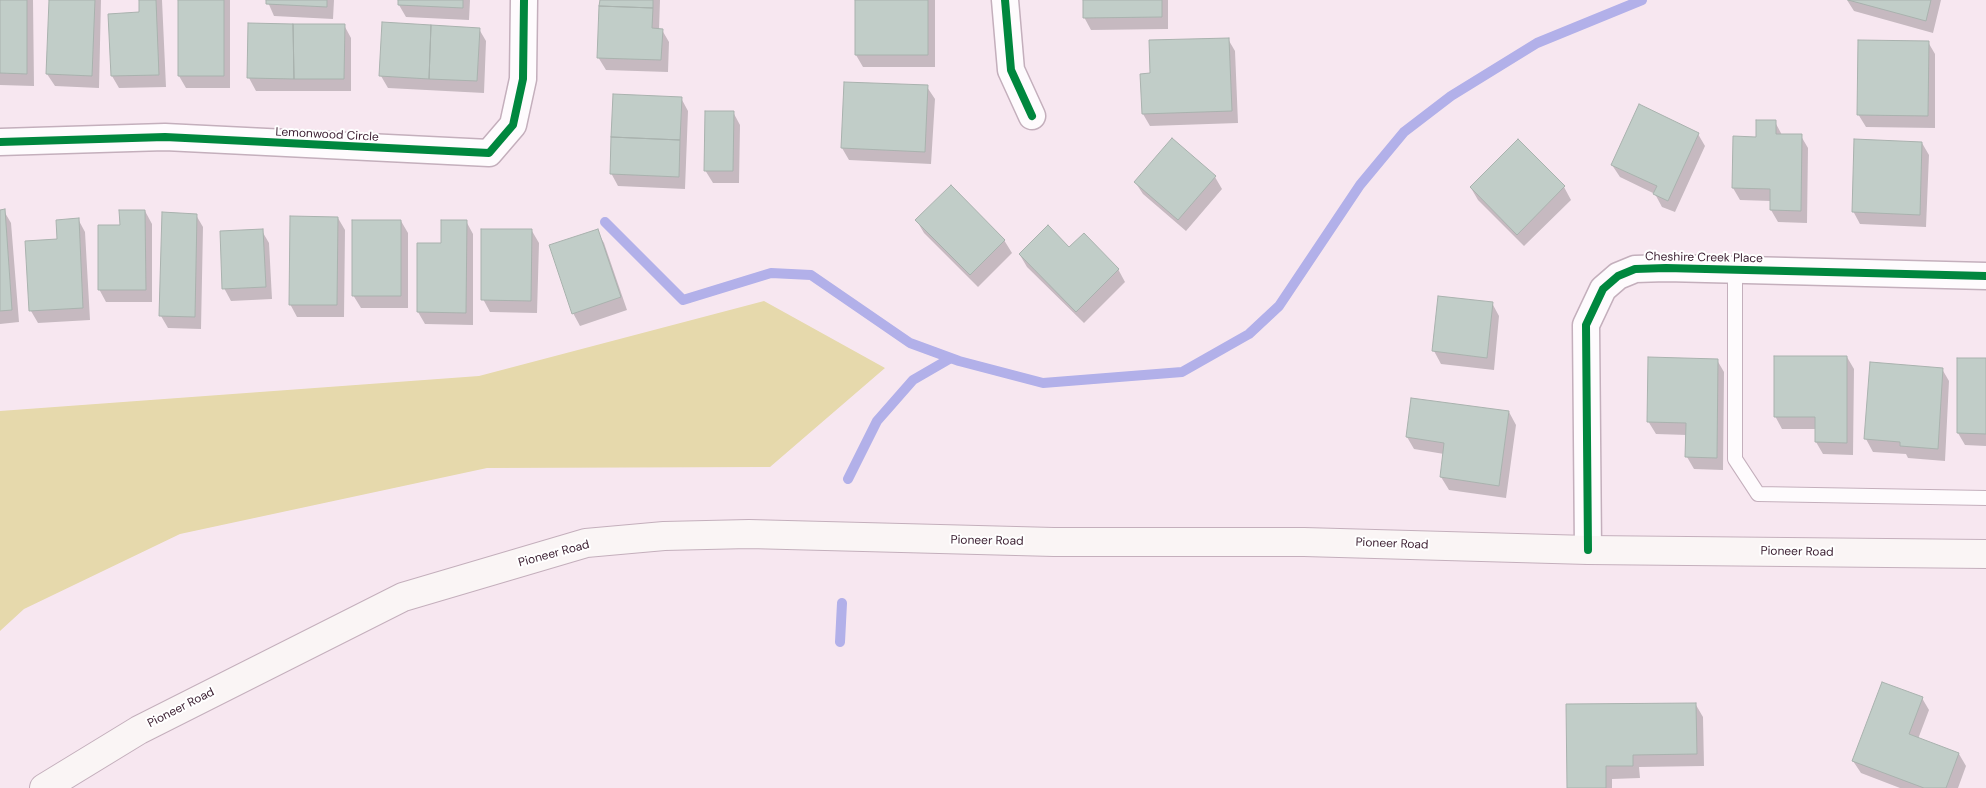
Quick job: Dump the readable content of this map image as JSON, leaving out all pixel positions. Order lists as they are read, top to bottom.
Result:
{
  "streets": {
    "main road": ["Pioneer Road"],
    "street": ["Lemonwood Circle", "Cheshire Creek Place"]
  },
  "crossings": [
    ["Cheshire Creek Place", "Pioneer Road"]
  ]
}
